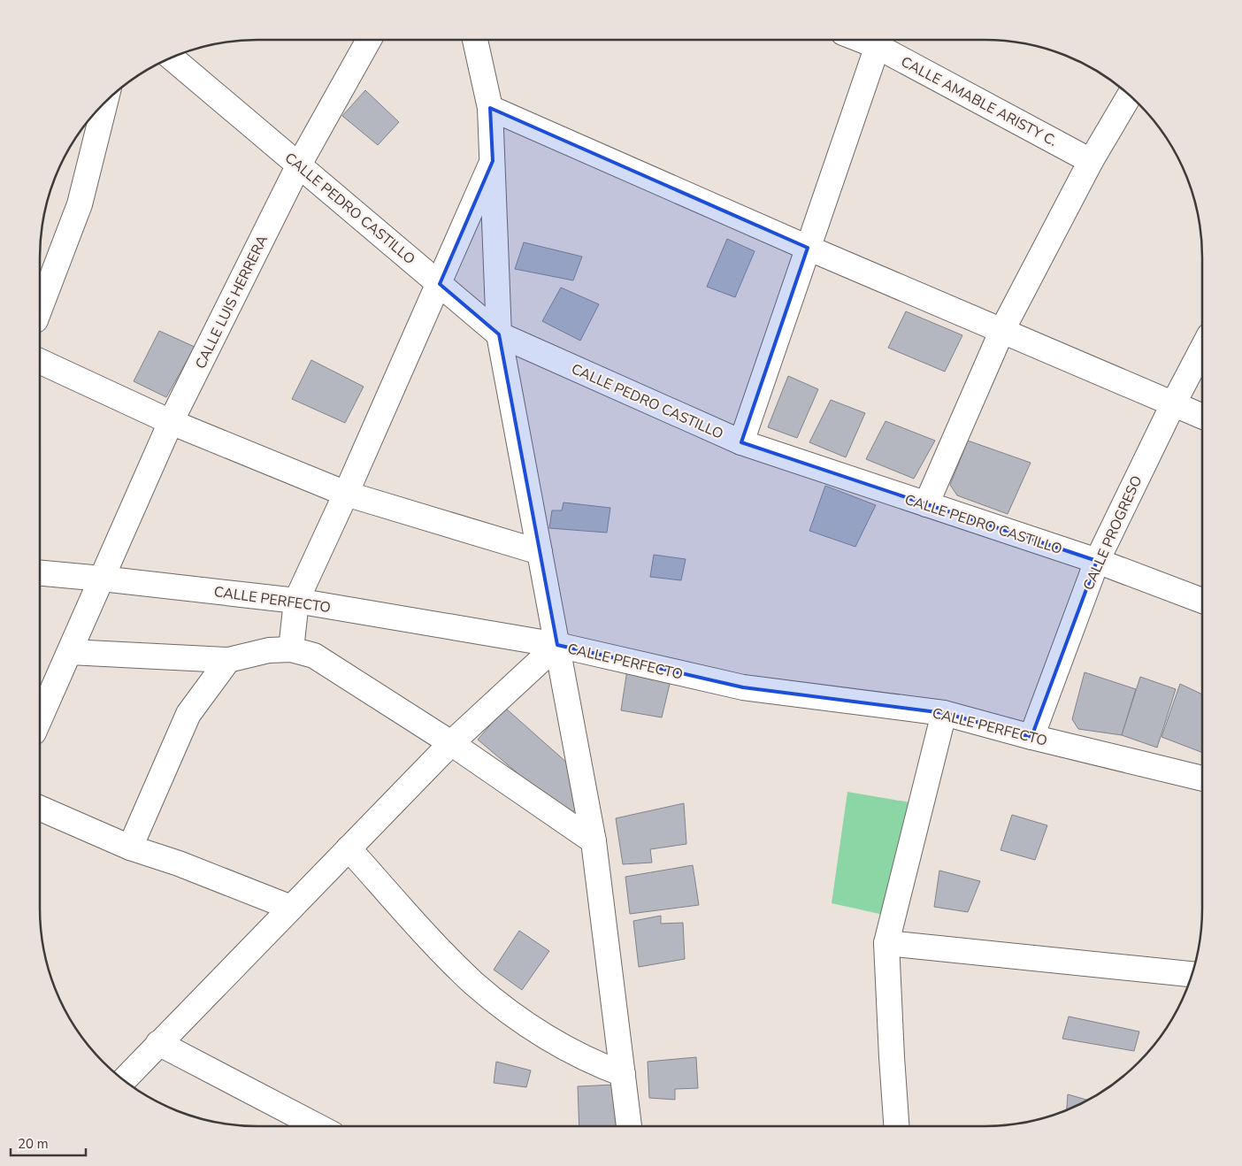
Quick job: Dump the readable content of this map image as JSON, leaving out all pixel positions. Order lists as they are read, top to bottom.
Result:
{
  "streets": {
    "street": [
      "CALLE AMABLE ARISTY C.",
      "CALLE PEDRO CASTILLO",
      "CALLE LUIS HERRERA",
      "CALLE PROGRESO",
      "CALLE PERFECTO"
    ]
  },
  "crossings": [
    ["CALLE PEDRO CASTILLO", "CALLE LUIS HERRERA"],
    ["CALLE PEDRO CASTILLO", "CALLE PROGRESO"],
    ["CALLE LUIS HERRERA", "CALLE PERFECTO"],
    ["CALLE PROGRESO", "CALLE PERFECTO"]
  ],
  "scale_bar": "20 m"
}
